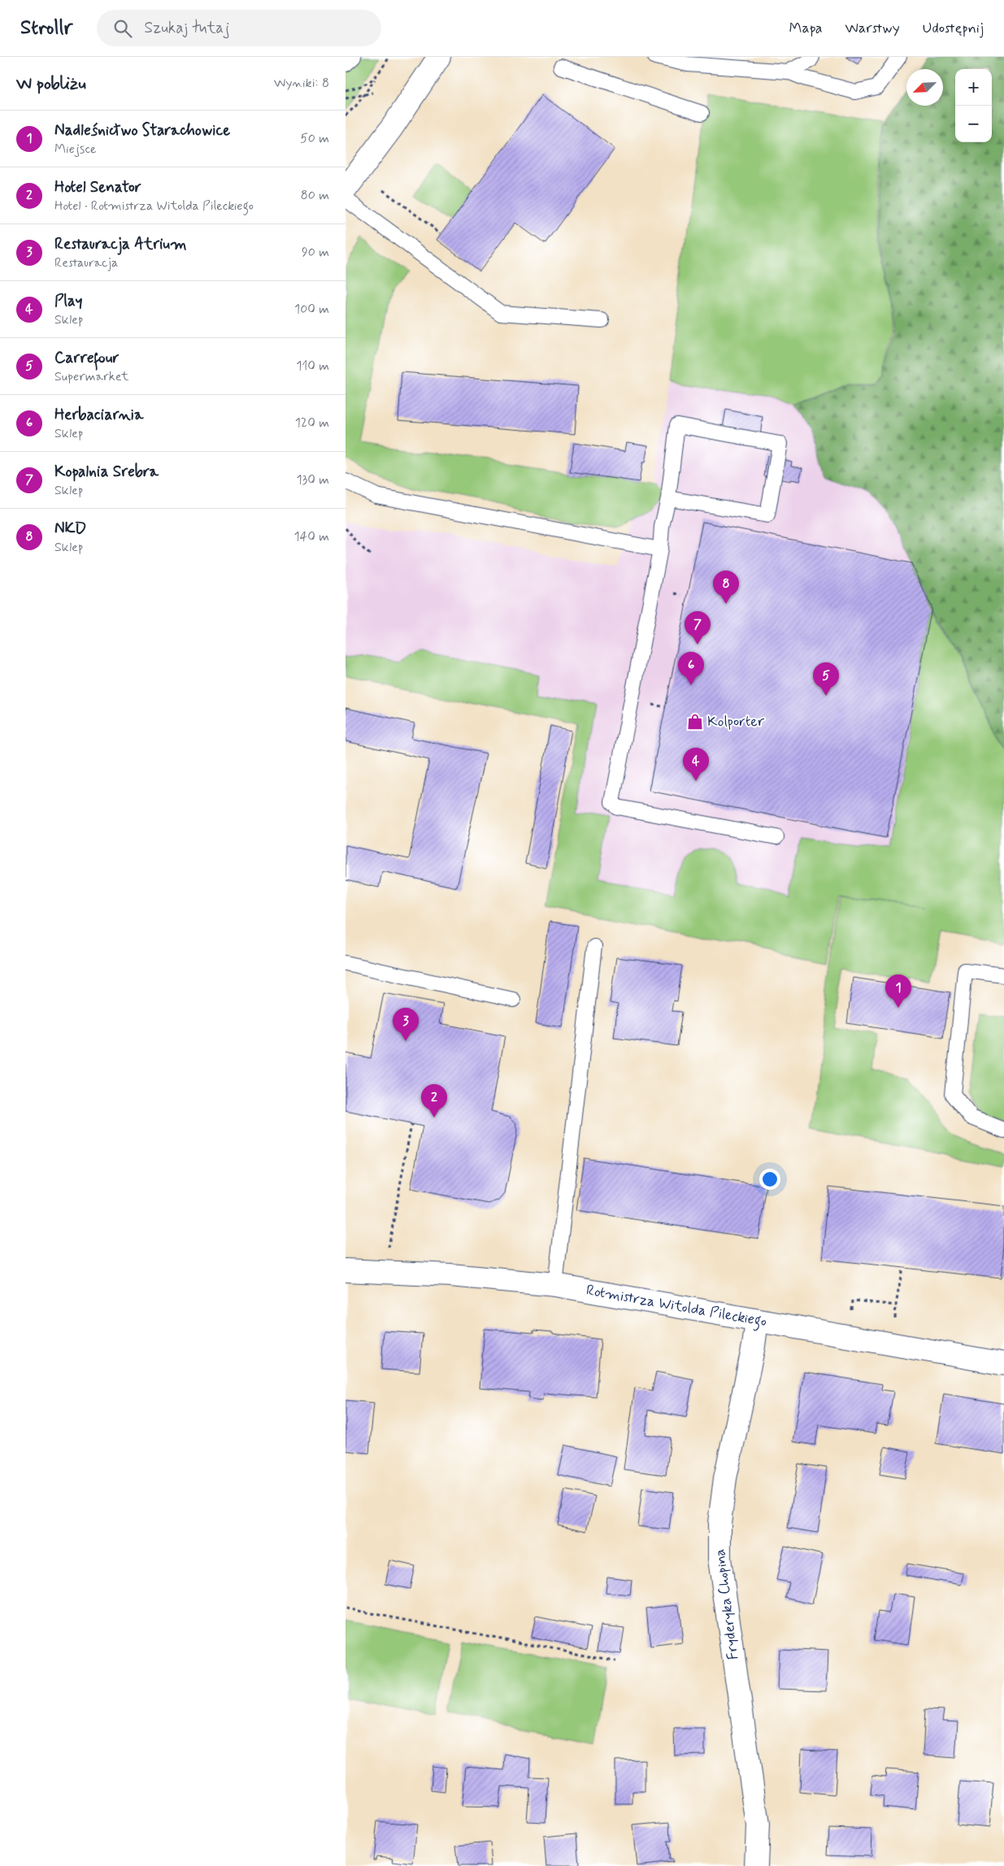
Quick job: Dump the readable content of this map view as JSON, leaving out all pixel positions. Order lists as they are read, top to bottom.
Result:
{
  "streets": {
    "street": ["Rotmistrza Witolda Pileckiego", "Fryderyka Chopina"]
  },
  "crossings": [
    ["Rotmistrza Witolda Pileckiego", "Fryderyka Chopina"]
  ],
  "places": {
    "shop": ["Kolporter"]
  },
  "north": "bottom left",
  "page": {
    "header": "Strollr",
    "search": "Szukaj tutaj",
    "nav": ["Mapa", "Warstwy", "Udostępnij"],
    "heading": ["W pobliżu", "Wyniki: 8"],
    "map_buttons": ["+", "−"],
    "list": [
      {
        "mark": "1",
        "name": "Nadleśnictwo Starachowice",
        "note": "Miejsce",
        "value": "50 m"
      },
      {
        "mark": "2",
        "name": "Hotel Senator",
        "note": "Hotel · Rotmistrza Witolda Pileckiego",
        "value": "80 m"
      },
      {
        "mark": "3",
        "name": "Restauracja Atrium",
        "note": "Restauracja",
        "value": "90 m"
      },
      {
        "mark": "4",
        "name": "Play",
        "note": "Sklep",
        "value": "100 m"
      },
      {
        "mark": "5",
        "name": "Carrefour",
        "note": "Supermarket",
        "value": "110 m"
      },
      {
        "mark": "6",
        "name": "Herbaciarnia",
        "note": "Sklep",
        "value": "120 m"
      },
      {
        "mark": "7",
        "name": "Kopalnia Srebra",
        "note": "Sklep",
        "value": "130 m"
      },
      {
        "mark": "8",
        "name": "NKD",
        "note": "Sklep",
        "value": "140 m"
      }
    ],
    "pins": [
      "8",
      "7",
      "6",
      "5",
      "4",
      "1",
      "3",
      "2"
    ]
  }
}
